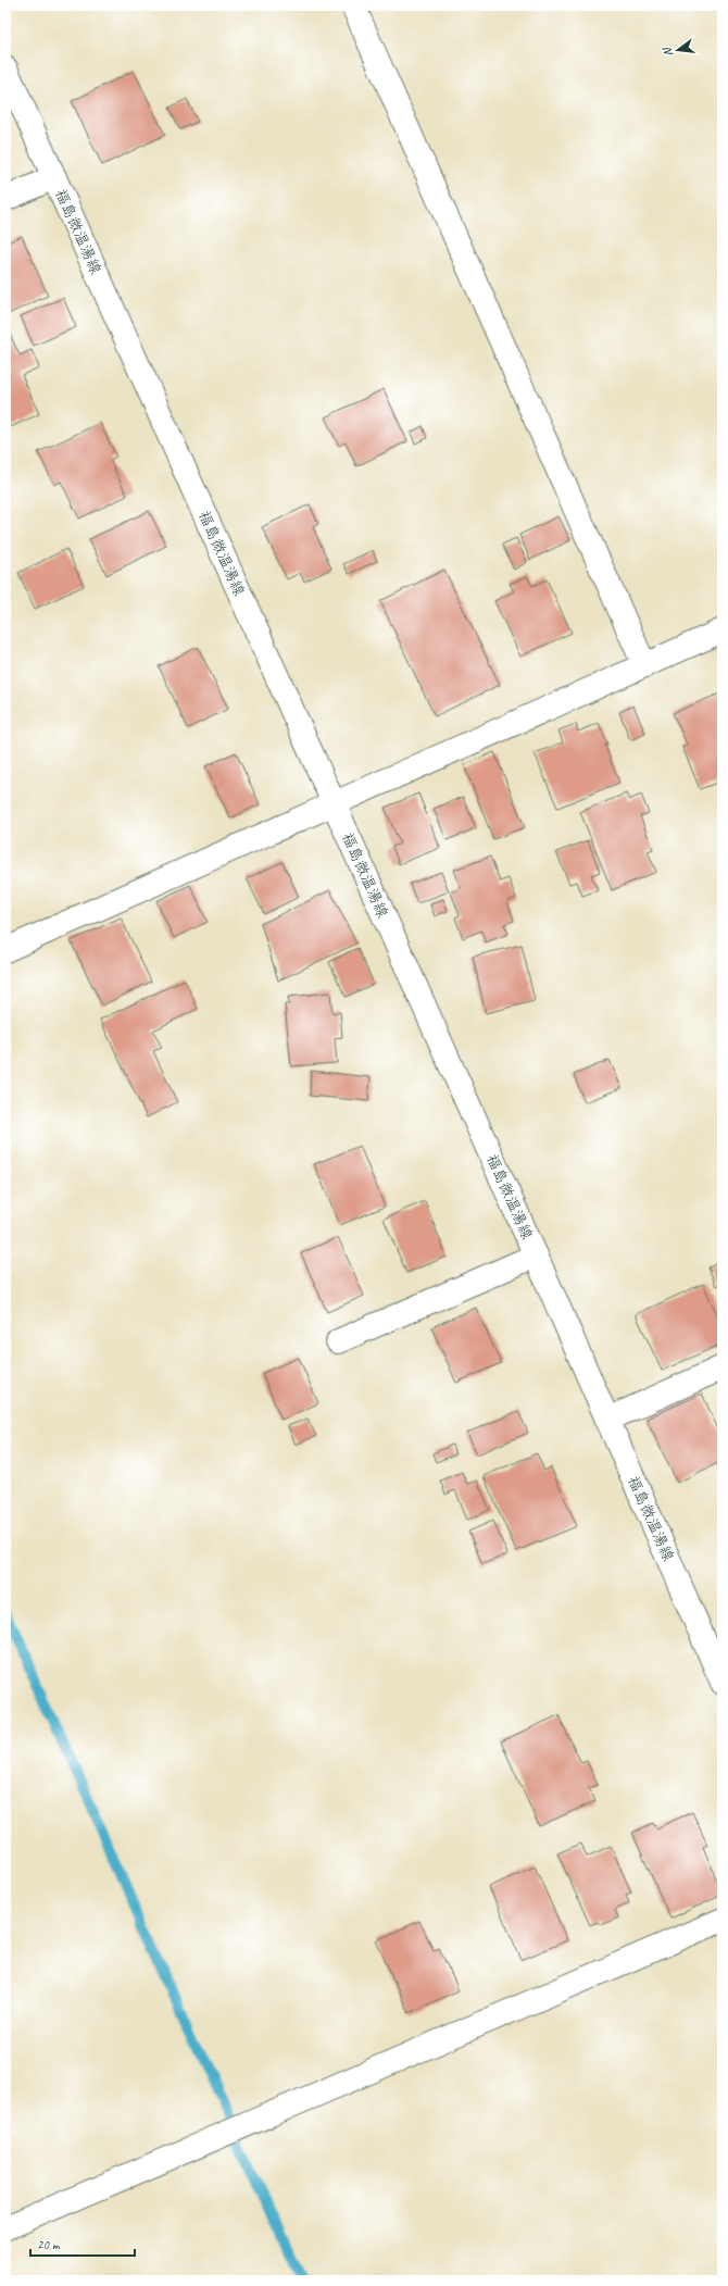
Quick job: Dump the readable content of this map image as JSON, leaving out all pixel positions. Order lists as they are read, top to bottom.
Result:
{
  "streets": {
    "street": ["福島微温湯線"]
  },
  "scale_bar": "20 m",
  "north": "left"
}
